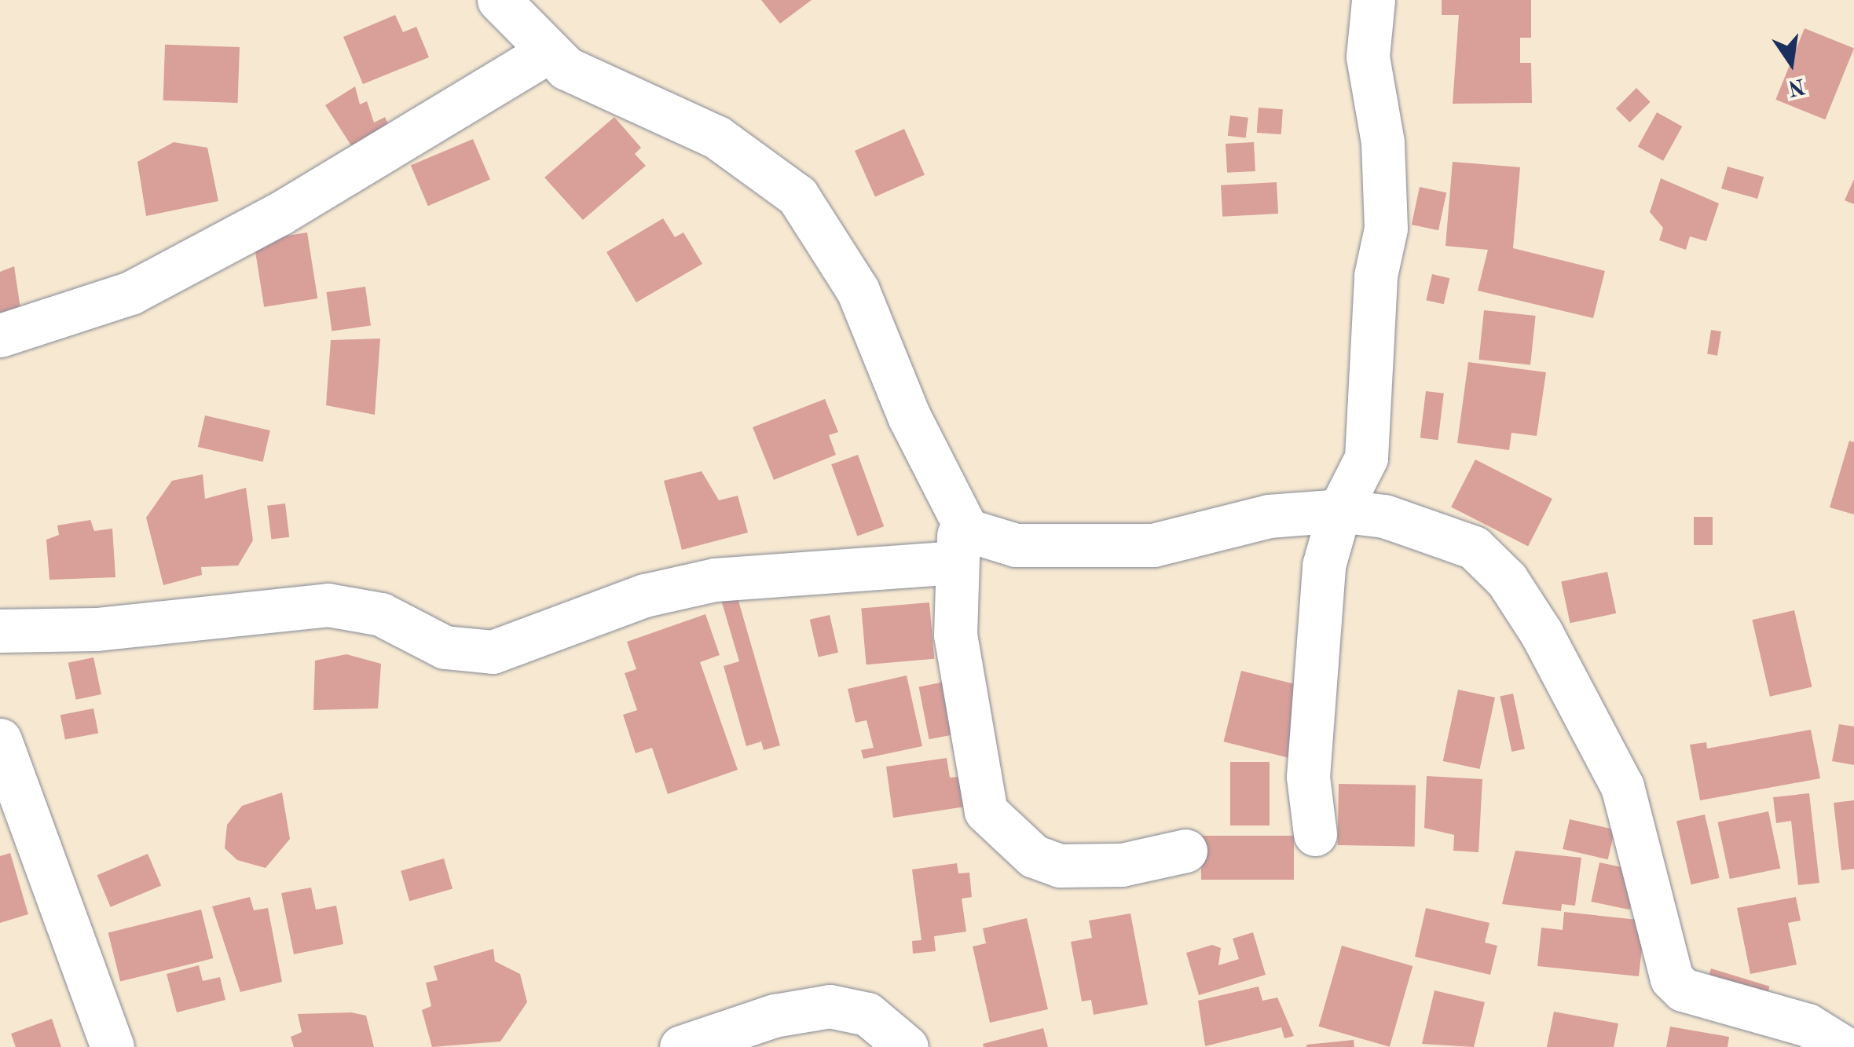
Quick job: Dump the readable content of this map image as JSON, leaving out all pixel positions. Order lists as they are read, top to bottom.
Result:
{
  "north": "bottom"
}
